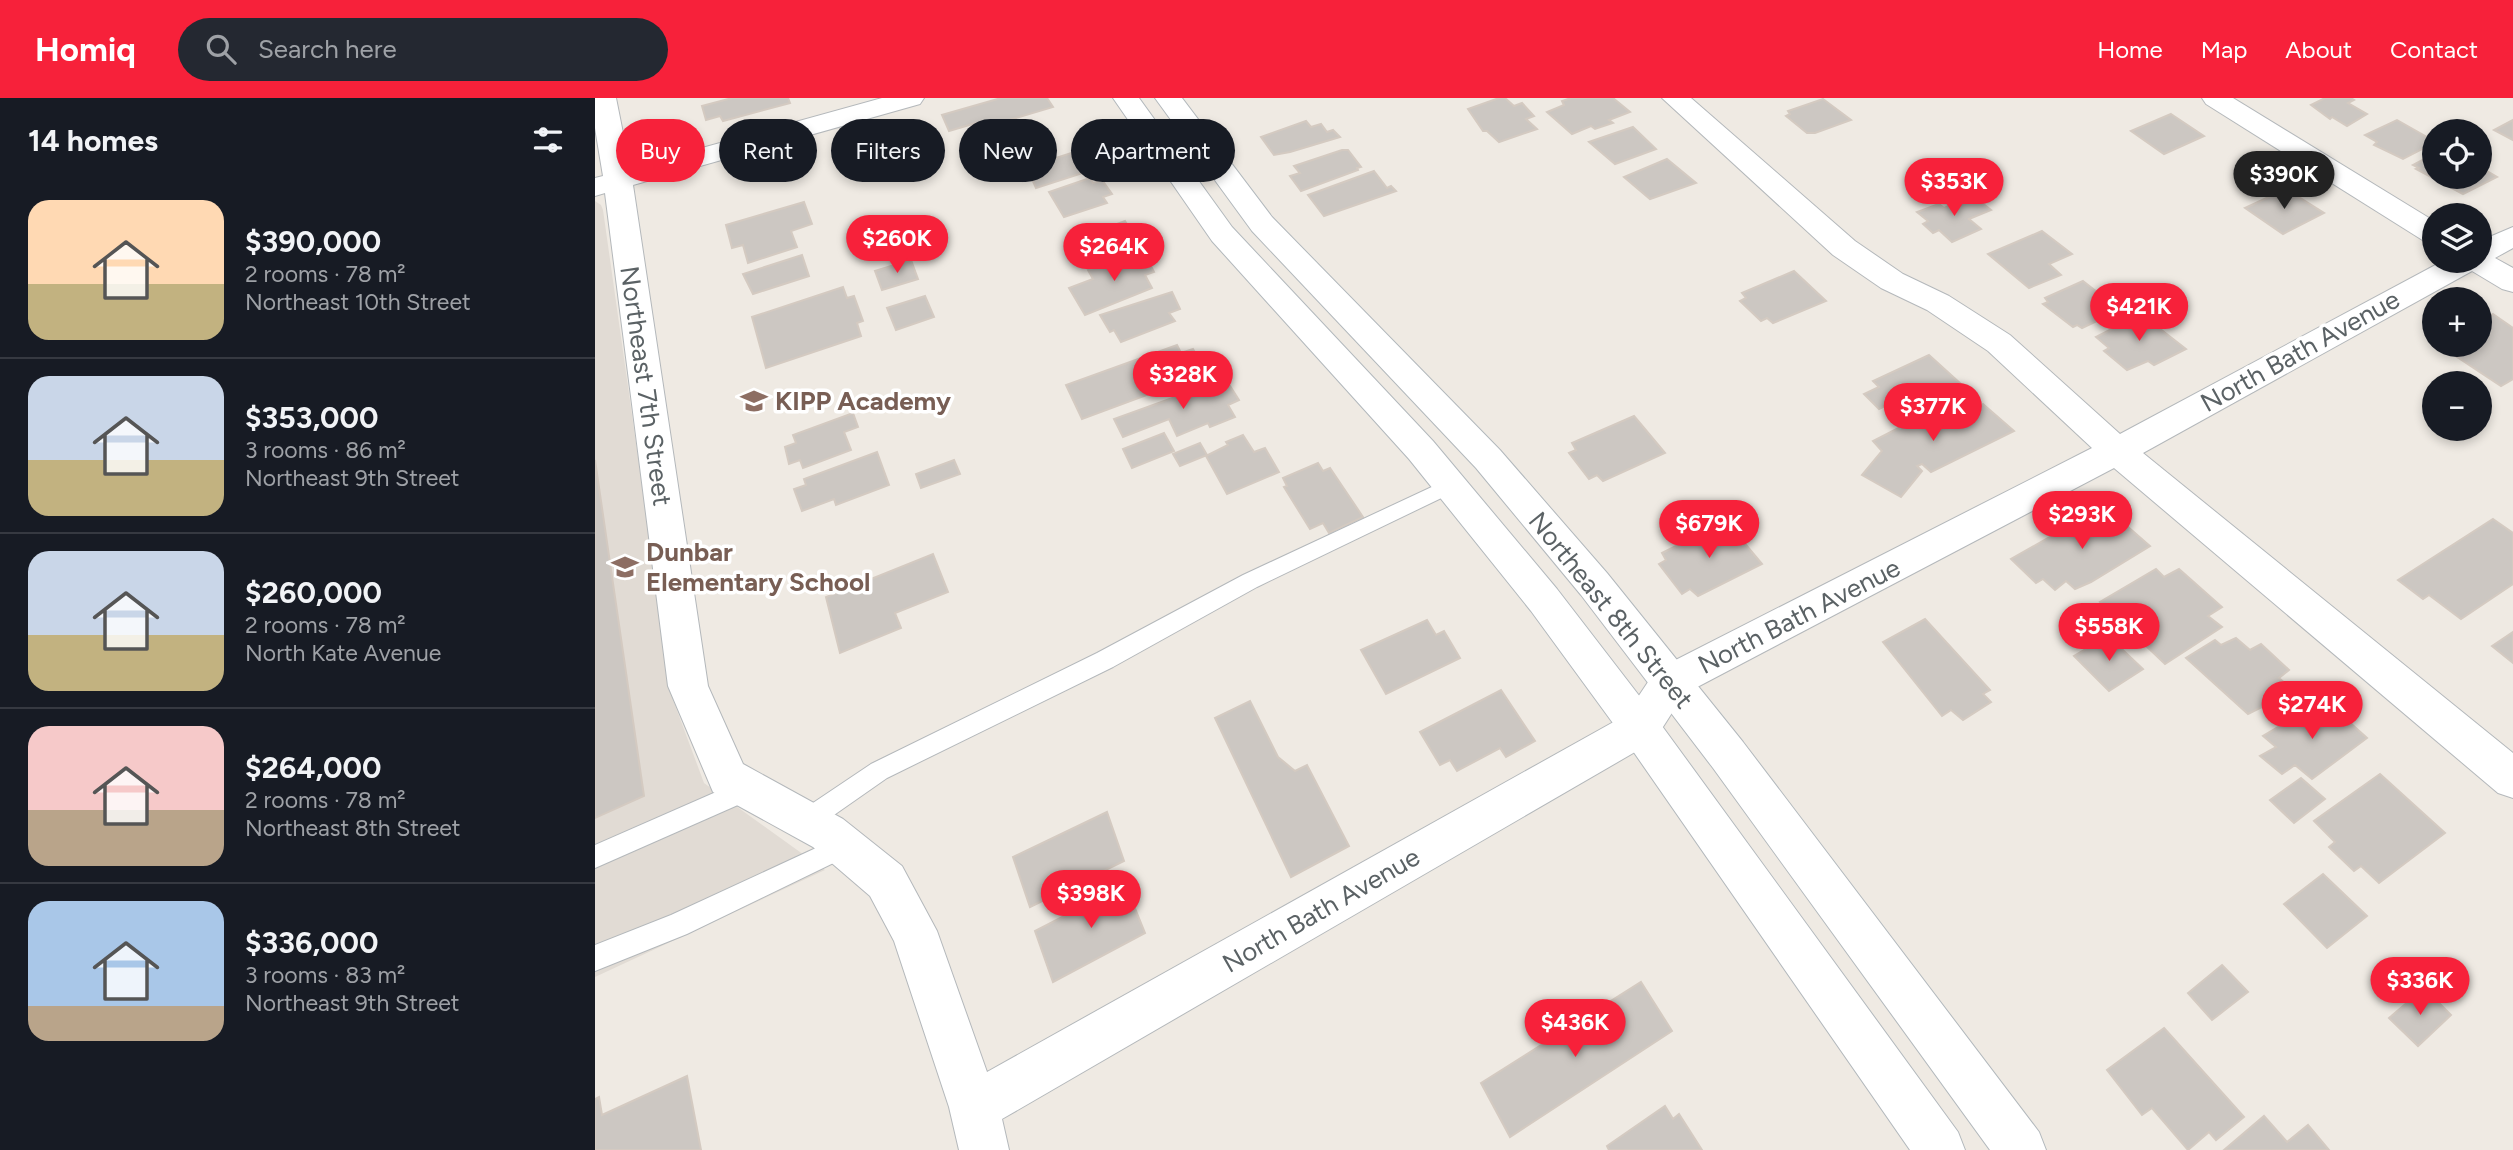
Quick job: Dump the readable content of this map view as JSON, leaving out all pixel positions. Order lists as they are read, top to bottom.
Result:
{
  "streets": {
    "street": ["North Bath Avenue", "Northeast 7th Street", "Northeast 8th Street"]
  },
  "crossings": [
    ["North Bath Avenue", "Northeast 7th Street"],
    ["North Bath Avenue", "Northeast 8th Street"]
  ],
  "places": {
    "school or university": ["KIPP Academy", "Dunbar Elementary School"]
  },
  "page": {
    "header": "Homiq",
    "search": "Search here",
    "nav": [
      "Home",
      "Map",
      "About",
      "Contact"
    ],
    "heading": "14 homes",
    "map_buttons": ["+", "−"],
    "chip": [
      "Buy",
      "Rent",
      "Filters",
      "New",
      "Apartment"
    ],
    "price": [
      "$390K",
      "$353K",
      "$260K",
      "$264K",
      "$421K",
      "$328K",
      "$377K",
      "$293K",
      "$679K",
      "$558K",
      "$274K",
      "$398K",
      "$336K",
      "$436K"
    ],
    "list": [
      {
        "name": "$390,000",
        "note": "2 rooms · 78 m² · Northeast 10th Street"
      },
      {
        "name": "$353,000",
        "note": "3 rooms · 86 m² · Northeast 9th Street"
      },
      {
        "name": "$260,000",
        "note": "2 rooms · 78 m² · North Kate Avenue"
      },
      {
        "name": "$264,000",
        "note": "2 rooms · 78 m² · Northeast 8th Street"
      },
      {
        "name": "$336,000",
        "note": "3 rooms · 83 m² · Northeast 9th Street"
      }
    ]
  }
}
